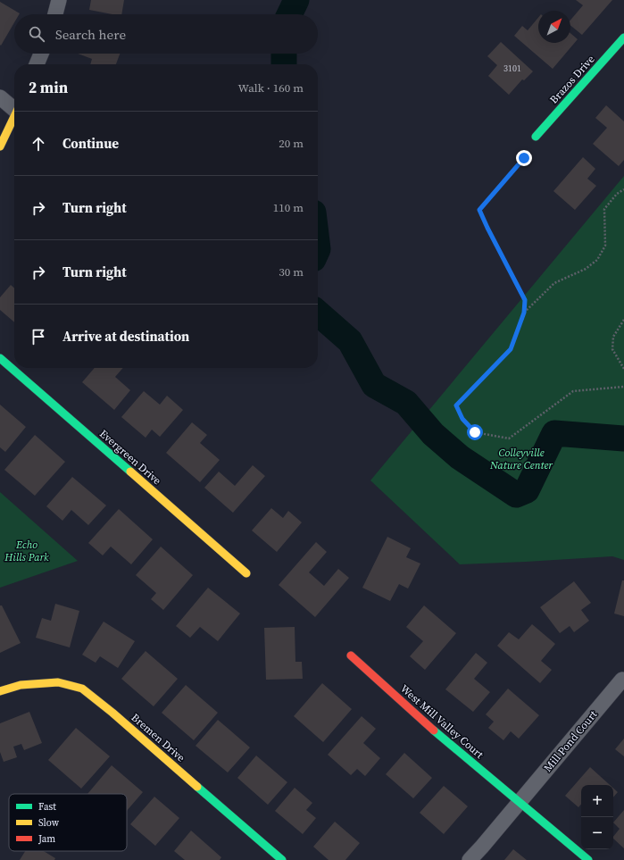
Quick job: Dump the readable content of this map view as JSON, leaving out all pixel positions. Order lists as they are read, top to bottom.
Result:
{
  "streets": {
    "street": [
      "Brazos Drive",
      "Evergreen Drive",
      "West Mill Valley Court",
      "Bremen Drive",
      "Mill Pond Court"
    ]
  },
  "crossings": [
    ["West Mill Valley Court", "Mill Pond Court"]
  ],
  "parks": ["Colleyville Nature Center", "Echo Hills Park"],
  "house_numbers": ["3101"],
  "legend": ["Fast", "Slow", "Jam"],
  "north": "top right",
  "page": {
    "search": "Search here",
    "heading": ["2 min", "Walk · 160 m"],
    "list": [
      ["Continue", "20 m"],
      ["Turn right", "110 m"],
      ["Turn right", "30 m"],
      "Arrive at destination"
    ],
    "map_buttons": ["+", "−"]
  }
}
